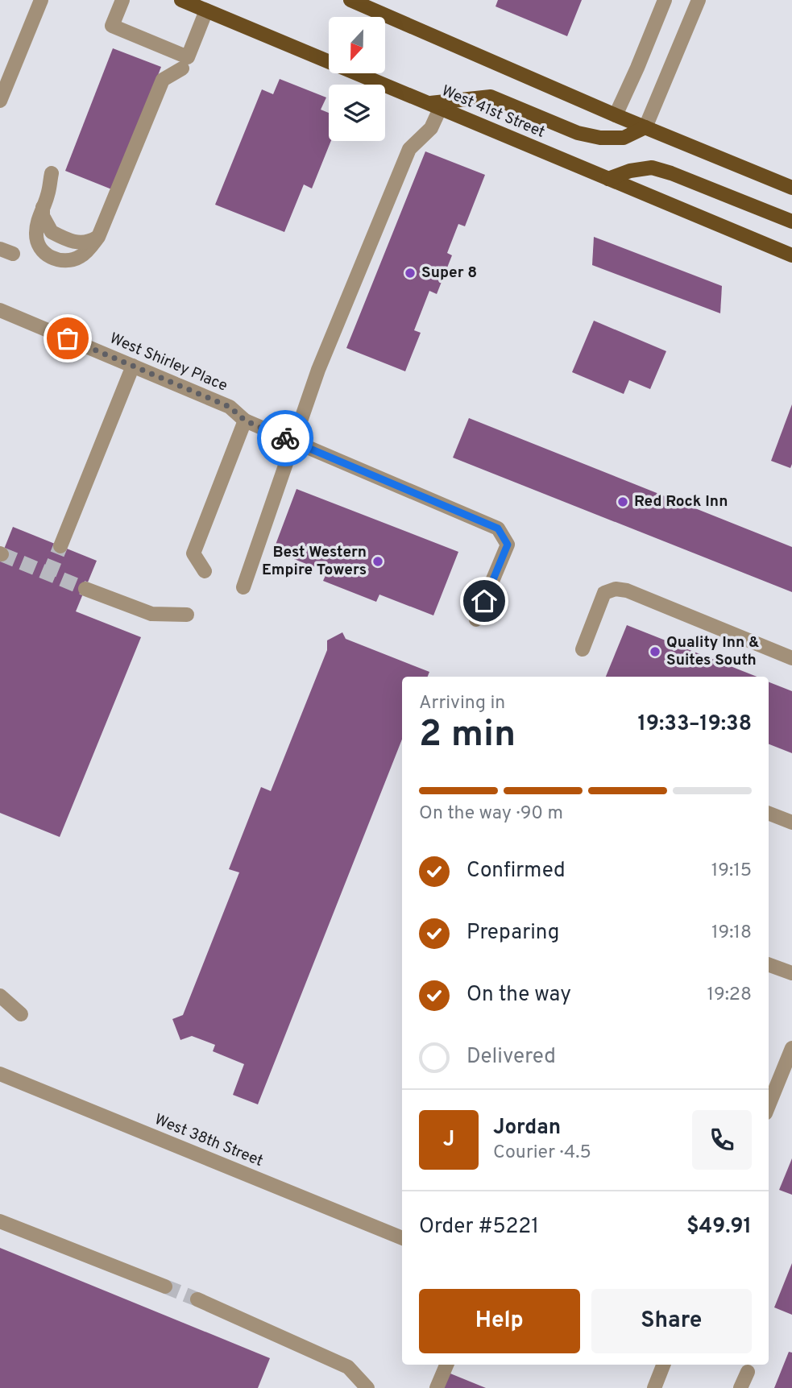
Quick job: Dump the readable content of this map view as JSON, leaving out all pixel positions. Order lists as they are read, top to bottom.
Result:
{
  "streets": {
    "main road": ["West 41st Street"],
    "street": ["West Shirley Place", "West 38th Street"]
  },
  "places": [
    "Super 8",
    "Red Rock Inn",
    "Best Western Empire Towers",
    "Quality Inn & Suites South"
  ],
  "north": "bottom",
  "page": {
    "heading": ["2 min", "Arriving in", "19:33–19:38"],
    "panel": [
      "Jordan",
      "Courier · 4.5",
      "Order #5221",
      "$49.91"
    ],
    "bar": "On the way · 90 m",
    "list": [
      ["Confirmed", "19:15"],
      ["Preparing", "19:18"],
      ["On the way", "19:28"],
      "Delivered"
    ],
    "round": "J",
    "buttons": ["Help", "Share"]
  }
}
